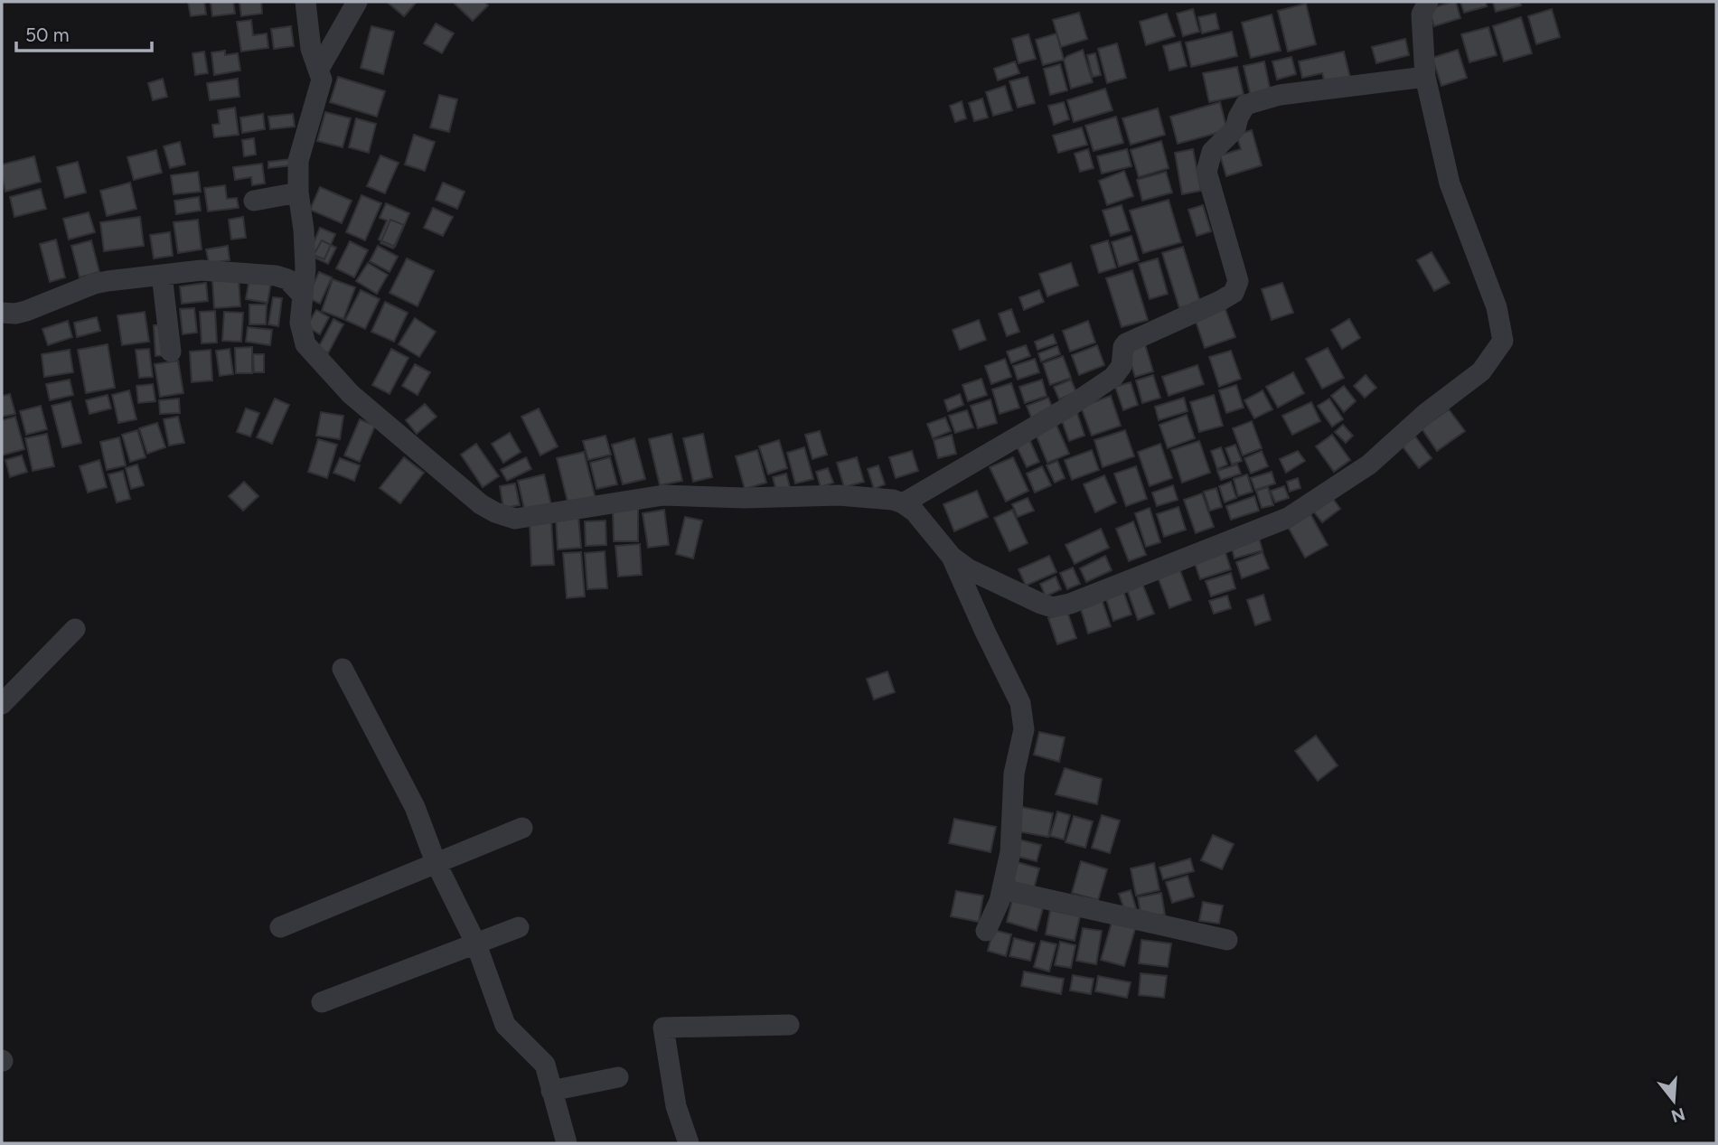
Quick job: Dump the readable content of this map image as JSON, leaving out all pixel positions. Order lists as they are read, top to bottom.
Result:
{
  "scale_bar": "50 m",
  "north": "bottom"
}
